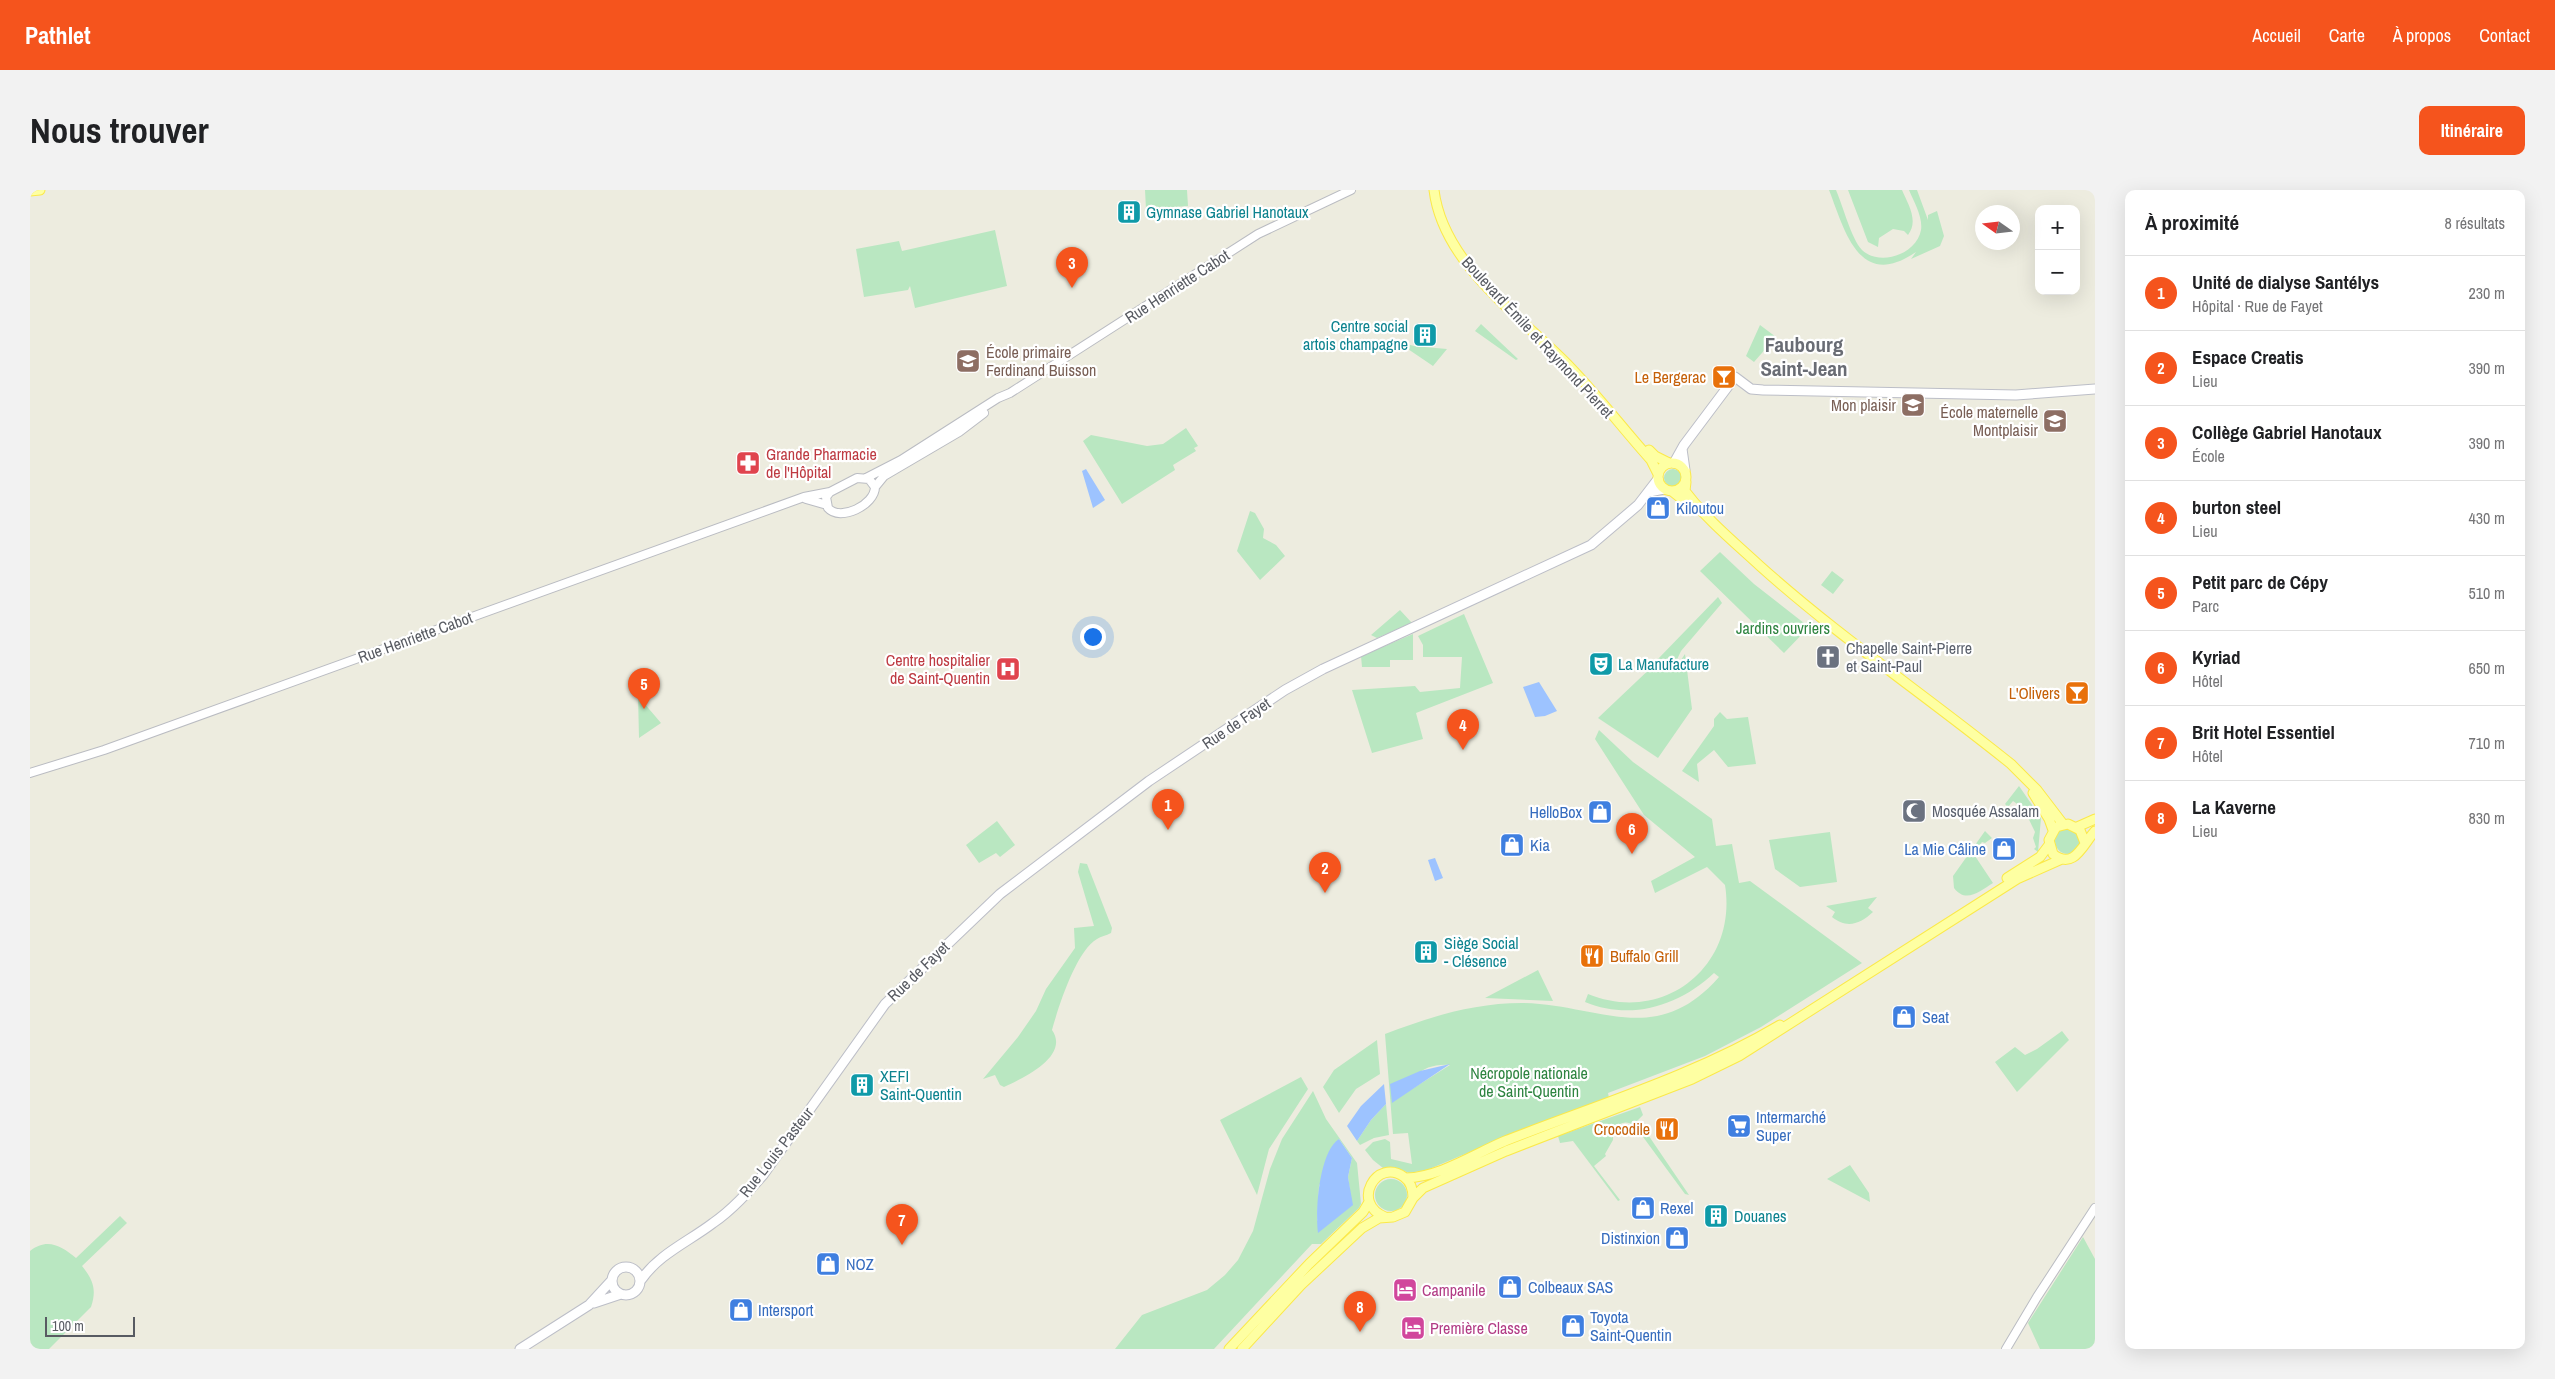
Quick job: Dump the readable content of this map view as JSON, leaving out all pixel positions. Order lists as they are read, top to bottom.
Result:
{
  "streets": {
    "main road": ["Boulevard Émile et Raymond Pierret", "Rue de Fayet", "Rue Louis Pasteur"],
    "street": ["Rue Henriette Cabot"]
  },
  "crossings": [
    ["Boulevard Émile et Raymond Pierret", "Rue de Fayet"],
    ["Rue de Fayet", "Rue Louis Pasteur"]
  ],
  "districts": ["Faubourg Saint-Jean"],
  "parks": ["Jardins ouvriers", "Nécropole nationale de Saint-Quentin"],
  "places": {
    "building": [
      "Gymnase Gabriel Hanotaux",
      "Centre social artois champagne",
      "Siège Social - Clésence",
      "XEFI Saint-Quentin",
      "Douanes"
    ],
    "school or university": ["École primaire Ferdinand Buisson", "Mon plaisir", "École maternelle Montplaisir"],
    "bar": ["Le Bergerac", "L'Olivers"],
    "pharmacy": ["Grande Pharmacie de l'Hôpital"],
    "shop": [
      "Kiloutou",
      "HelloBox",
      "Kia",
      "La Mie Câline",
      "Seat",
      "Rexel",
      "Distinxion",
      "NOZ",
      "Colbeaux SAS",
      "Intersport",
      "Toyota Saint-Quentin"
    ],
    "church": ["Chapelle Saint-Pierre et Saint-Paul"],
    "theatre": ["La Manufacture"],
    "hospital": ["Centre hospitalier de Saint-Quentin"],
    "mosque": ["Mosquée Assalam"],
    "restaurant": ["Buffalo Grill", "Crocodile"],
    "supermarket": ["Intermarché Super"],
    "hotel": ["Campanile", "Première Classe"]
  },
  "scale_bar": "100 m",
  "north": "left",
  "page": {
    "header": "Pathlet",
    "nav": [
      "Accueil",
      "Carte",
      "À propos",
      "Contact"
    ],
    "buttons": "Itinéraire",
    "title": "Nous trouver",
    "heading": ["À proximité", "8 résultats"],
    "map_buttons": ["+", "−"],
    "pins": [
      "3",
      "5",
      "4",
      "1",
      "6",
      "2",
      "7",
      "8"
    ],
    "list": [
      {
        "mark": "1",
        "name": "Unité de dialyse Santélys",
        "note": "Hôpital · Rue de Fayet",
        "value": "230 m"
      },
      {
        "mark": "2",
        "name": "Espace Creatis",
        "note": "Lieu",
        "value": "390 m"
      },
      {
        "mark": "3",
        "name": "Collège Gabriel Hanotaux",
        "note": "École",
        "value": "390 m"
      },
      {
        "mark": "4",
        "name": "burton steel",
        "note": "Lieu",
        "value": "430 m"
      },
      {
        "mark": "5",
        "name": "Petit parc de Cépy",
        "note": "Parc",
        "value": "510 m"
      },
      {
        "mark": "6",
        "name": "Kyriad",
        "note": "Hôtel",
        "value": "650 m"
      },
      {
        "mark": "7",
        "name": "Brit Hotel Essentiel",
        "note": "Hôtel",
        "value": "710 m"
      },
      {
        "mark": "8",
        "name": "La Kaverne",
        "note": "Lieu",
        "value": "830 m"
      }
    ],
    "scale": "100 m"
  }
}
